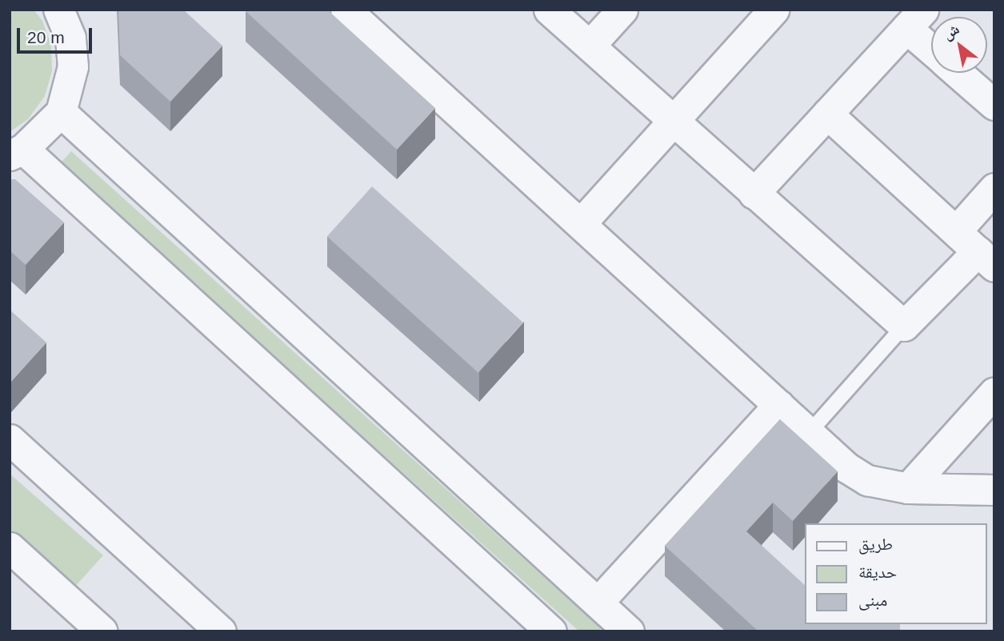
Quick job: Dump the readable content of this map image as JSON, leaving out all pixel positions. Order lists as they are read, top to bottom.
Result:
{
  "legend": ["طريق", "حديقة", "مبنى"],
  "scale_bar": "20 m",
  "north": "top left"
}
